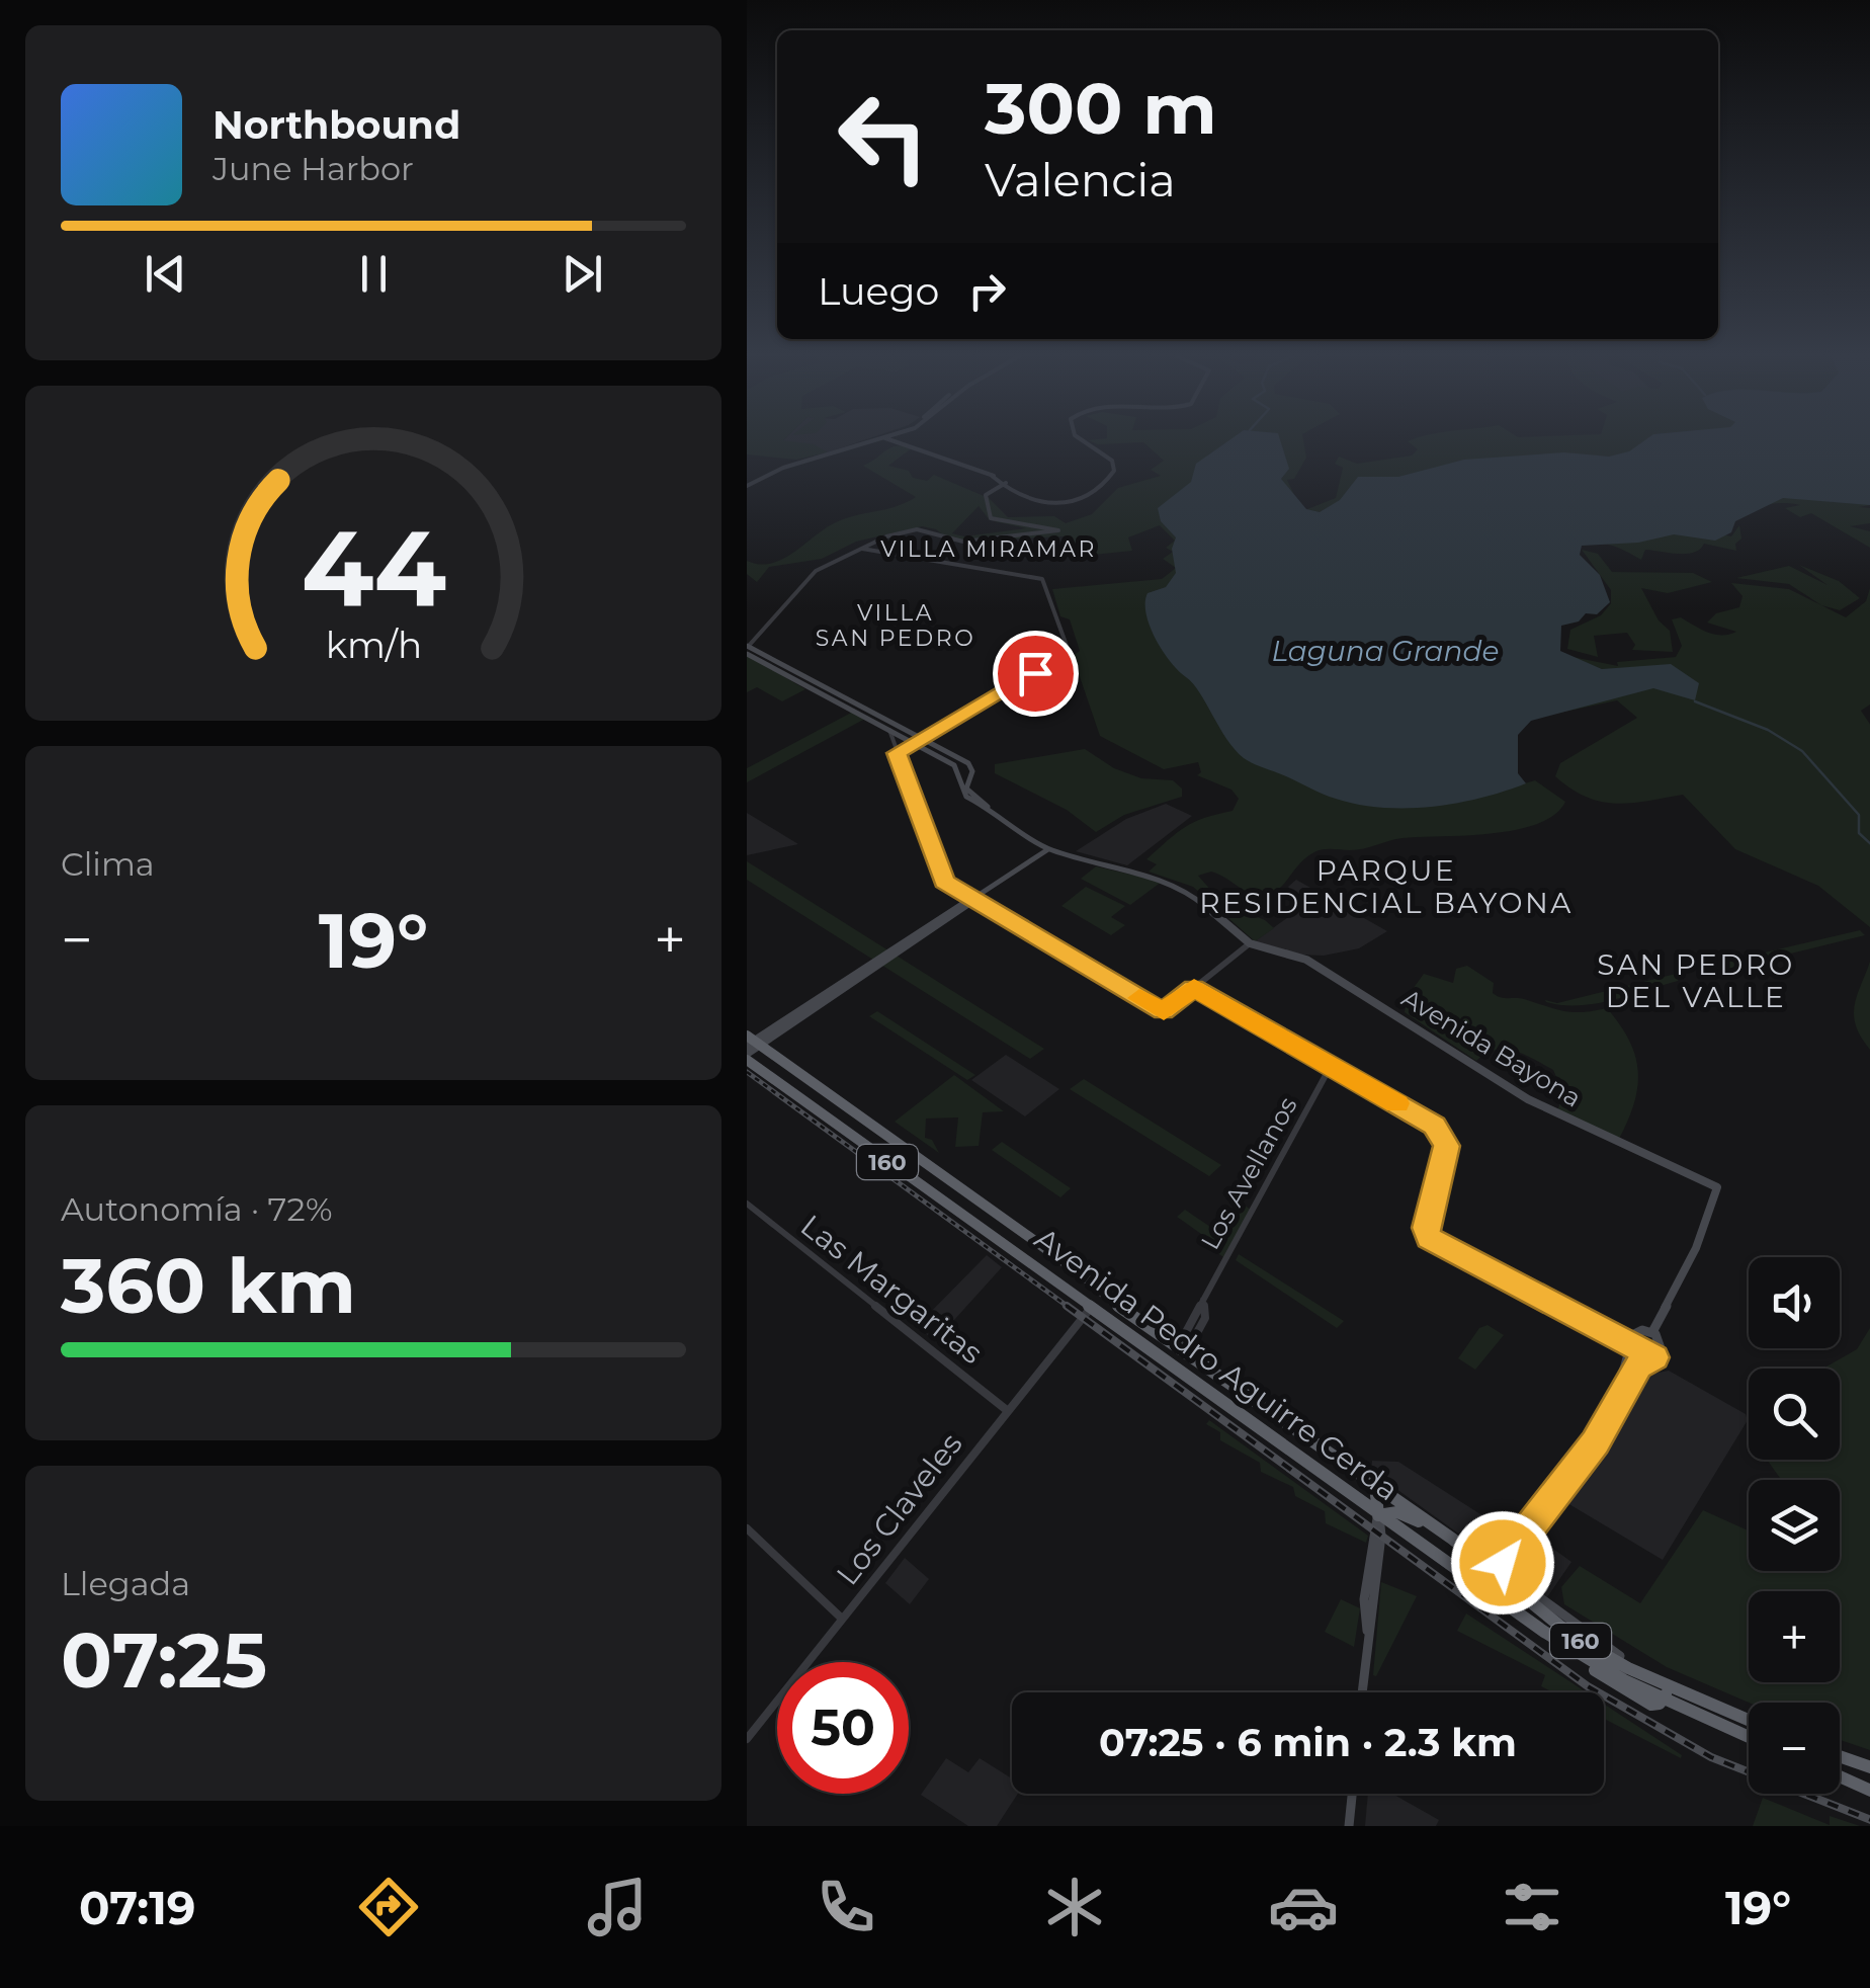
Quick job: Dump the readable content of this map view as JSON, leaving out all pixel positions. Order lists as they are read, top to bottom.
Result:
{
  "streets": {
    "highway": ["160", "Avenida Pedro Aguirre Cerda"],
    "main road": ["Avenida Bayona"],
    "street": ["Los Avellanos", "Las Margaritas", "Los Claveles"]
  },
  "crossings": [
    ["160", "Avenida Pedro Aguirre Cerda"],
    ["Los Avellanos", "Avenida Pedro Aguirre Cerda"],
    ["Las Margaritas", "Los Claveles"],
    ["Avenida Pedro Aguirre Cerda", "Los Claveles"]
  ],
  "districts": [
    "VILLA MIRAMAR",
    "VILLA SAN PEDRO",
    "PARQUE RESIDENCIAL BAYONA",
    "SAN PEDRO DEL VALLE"
  ],
  "water": ["Laguna Grande"],
  "page": {
    "turn": ["300 m", "Valencia"],
    "song": ["Northbound", "June Harbor"],
    "then": "Luego",
    "tile": [
      "Clima",
      ["Autonomía · 72%", "360 km"],
      ["Llegada", "07:25"]
    ],
    "heat": ["−", "19°", "+"],
    "map_buttons": ["+", "−"],
    "limit": "50",
    "trip": "07:25 · 6 min · 2.3 km",
    "tabs": ["07:19", "19°"],
    "gauge": ["44", "km/h"]
  }
}
